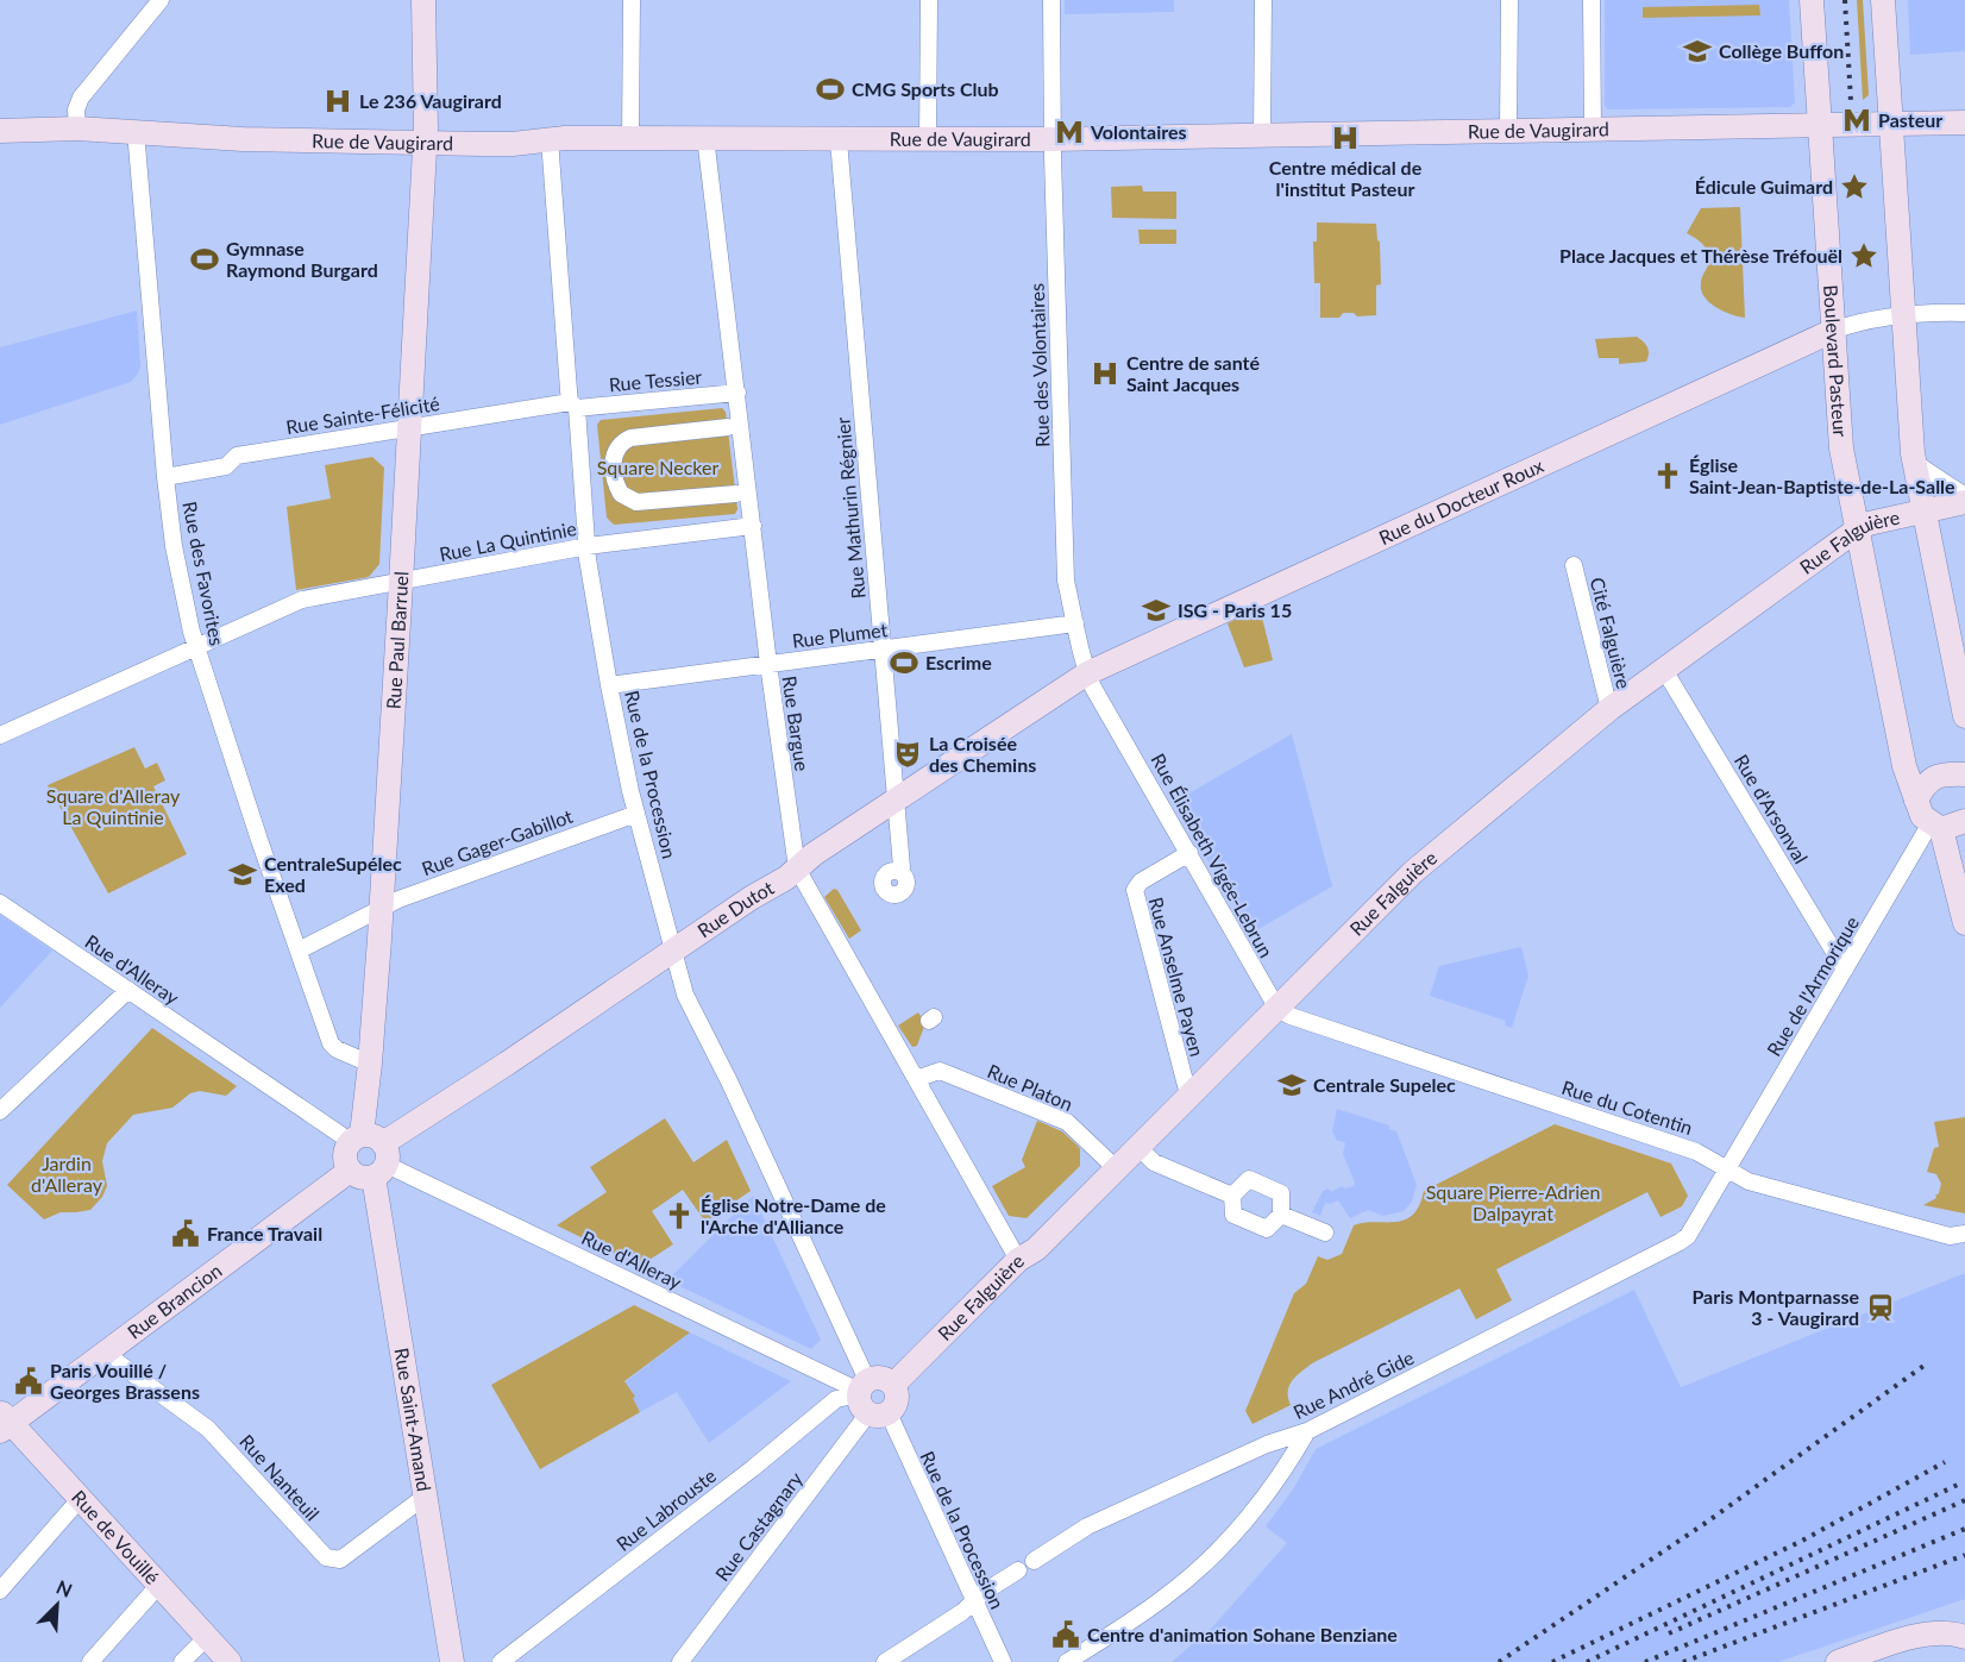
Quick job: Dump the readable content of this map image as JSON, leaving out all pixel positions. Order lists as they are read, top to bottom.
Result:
{
  "streets": {
    "street": [
      "Rue de Vaugirard",
      "Boulevard Pasteur",
      "Rue des Volontaires",
      "Rue Tessier",
      "Rue Sainte-Félicité",
      "Rue du Docteur Roux",
      "Rue Mathurin Régnier",
      "Rue La Quintinie",
      "Rue Falguière",
      "Rue des Favorites",
      "Cité Falguière",
      "Rue Plumet",
      "Rue Paul Barruel",
      "Rue Bargue",
      "Rue de la Procession",
      "Rue d'Arsonval",
      "Rue Gager-Gabillot",
      "Rue Élisabeth Vigée-Lebrun",
      "Rue Dutot",
      "Rue d'Alleray",
      "Rue Anselme Payen",
      "Rue de l'Armorique",
      "Rue Platon",
      "Rue du Cotentin",
      "Rue Brancion",
      "Rue André Gide",
      "Rue Saint-Amand",
      "Rue Nanteuil",
      "Rue Labrouste",
      "Rue Castagnary",
      "Rue de Vouillé"
    ]
  },
  "crossings": [
    ["Rue de Vaugirard", "Boulevard Pasteur"],
    ["Rue de Vaugirard", "Rue des Volontaires"],
    ["Rue de Vaugirard", "Rue Mathurin Régnier"],
    ["Rue de Vaugirard", "Rue des Favorites"],
    ["Rue de Vaugirard", "Rue Paul Barruel"],
    ["Rue de Vaugirard", "Rue Bargue"],
    ["Rue de Vaugirard", "Rue de la Procession"],
    ["Boulevard Pasteur", "Rue du Docteur Roux"],
    ["Boulevard Pasteur", "Rue Falguière"],
    ["Boulevard Pasteur", "Rue de l'Armorique"],
    ["Rue des Volontaires", "Rue du Docteur Roux"],
    ["Rue des Volontaires", "Rue Plumet"],
    ["Rue des Volontaires", "Rue Élisabeth Vigée-Lebrun"],
    ["Rue des Volontaires", "Rue Dutot"],
    ["Rue Tessier", "Rue Sainte-Félicité"],
    ["Rue Tessier", "Rue Bargue"],
    ["Rue Tessier", "Rue de la Procession"],
    ["Rue Sainte-Félicité", "Rue des Favorites"],
    ["Rue Sainte-Félicité", "Rue Paul Barruel"],
    ["Rue Sainte-Félicité", "Rue de la Procession"],
    ["Rue du Docteur Roux", "Rue Dutot"],
    ["Rue Mathurin Régnier", "Rue Plumet"],
    ["Rue Mathurin Régnier", "Rue Dutot"],
    ["Rue La Quintinie", "Rue des Favorites"],
    ["Rue La Quintinie", "Rue Paul Barruel"],
    ["Rue La Quintinie", "Rue Bargue"],
    ["Rue La Quintinie", "Rue de la Procession"],
    ["Rue Falguière", "Cité Falguière"],
    ["Rue Falguière", "Rue Bargue"],
    ["Rue Falguière", "Rue de la Procession"],
    ["Rue Falguière", "Rue d'Arsonval"],
    ["Rue Falguière", "Rue Élisabeth Vigée-Lebrun"],
    ["Rue Falguière", "Rue d'Alleray"],
    ["Rue Falguière", "Rue Anselme Payen"],
    ["Rue Falguière", "Rue Platon"],
    ["Rue Falguière", "Rue du Cotentin"],
    ["Rue Falguière", "Rue Labrouste"],
    ["Rue Falguière", "Rue Castagnary"],
    ["Rue des Favorites", "Rue Paul Barruel"],
    ["Rue des Favorites", "Rue Gager-Gabillot"],
    ["Rue Plumet", "Rue Bargue"],
    ["Rue Plumet", "Rue de la Procession"],
    ["Rue Paul Barruel", "Rue Gager-Gabillot"],
    ["Rue Paul Barruel", "Rue Dutot"],
    ["Rue Paul Barruel", "Rue d'Alleray"],
    ["Rue Paul Barruel", "Rue Brancion"],
    ["Rue Paul Barruel", "Rue Saint-Amand"],
    ["Rue Bargue", "Rue Dutot"],
    ["Rue Bargue", "Rue Platon"],
    ["Rue de la Procession", "Rue Gager-Gabillot"],
    ["Rue de la Procession", "Rue Dutot"],
    ["Rue de la Procession", "Rue d'Alleray"],
    ["Rue de la Procession", "Rue Labrouste"],
    ["Rue de la Procession", "Rue Castagnary"],
    ["Rue d'Arsonval", "Rue de l'Armorique"],
    ["Rue Élisabeth Vigée-Lebrun", "Rue Anselme Payen"],
    ["Rue Élisabeth Vigée-Lebrun", "Rue du Cotentin"],
    ["Rue Dutot", "Rue d'Alleray"],
    ["Rue Dutot", "Rue Brancion"],
    ["Rue Dutot", "Rue Saint-Amand"],
    ["Rue d'Alleray", "Rue Brancion"],
    ["Rue d'Alleray", "Rue Saint-Amand"],
    ["Rue d'Alleray", "Rue Labrouste"],
    ["Rue d'Alleray", "Rue Castagnary"],
    ["Rue de l'Armorique", "Rue du Cotentin"],
    ["Rue de l'Armorique", "Rue André Gide"],
    ["Rue Brancion", "Rue Saint-Amand"],
    ["Rue Brancion", "Rue Nanteuil"],
    ["Rue Brancion", "Rue de Vouillé"],
    ["Rue Saint-Amand", "Rue Nanteuil"],
    ["Rue Labrouste", "Rue Castagnary"]
  ],
  "parks": [
    "Square Necker",
    "Square d'Alleray La Quintinie",
    "Jardin d'Alleray",
    "Square Pierre-Adrien Dalpayrat"
  ],
  "places": {
    "school or university": [
      "Collège Buffon",
      "ISG - Paris 15",
      "CentraleSupélec Exed",
      "Centrale Supelec"
    ],
    "sports": ["CMG Sports Club", "Gymnase Raymond Burgard", "Escrime"],
    "hospital": ["Le 236 Vaugirard", "Centre médical de l'institut Pasteur", "Centre de santé Saint Jacques"],
    "metro station": ["Pasteur", "Volontaires"],
    "place": ["Édicule Guimard", "Place Jacques et Thérèse Tréfouël"],
    "church": ["Église Saint-Jean-Baptiste-de-La-Salle", "Église Notre-Dame de l'Arche d'Alliance"],
    "theatre": ["La Croisée des Chemins"],
    "public building": ["France Travail", "Paris Vouillé / Georges Brassens", "Centre d'animation Sohane Benziane"],
    "station": ["Paris Montparnasse 3 - Vaugirard"]
  },
  "north": "top right"
}
